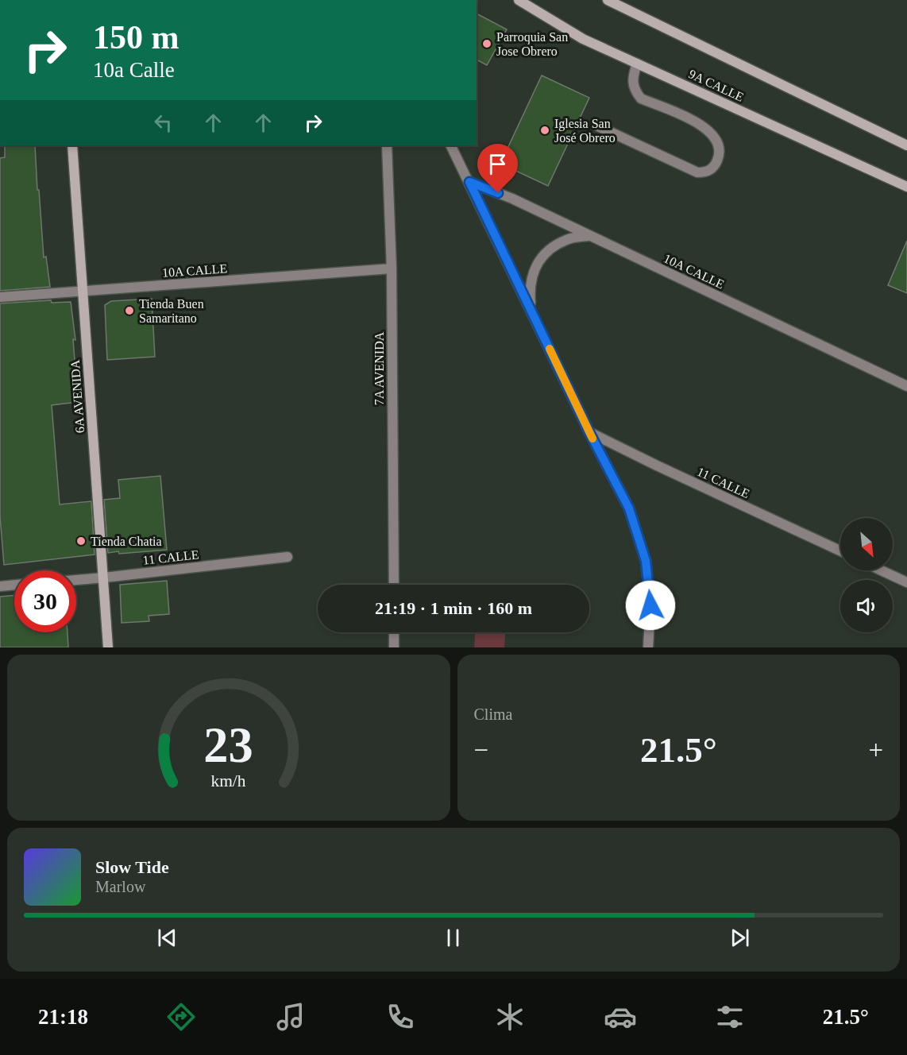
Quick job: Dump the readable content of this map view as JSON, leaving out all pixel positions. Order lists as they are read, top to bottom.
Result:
{
  "streets": {
    "main road": ["9A CALLE", "6A AVENIDA"],
    "street": ["10A CALLE", "7A AVENIDA", "11 CALLE"]
  },
  "crossings": [
    ["10A CALLE", "7A AVENIDA"],
    ["10A CALLE", "6A AVENIDA"],
    ["6A AVENIDA", "11 CALLE"]
  ],
  "places": [
    "Parroquia San Jose Obrero",
    "Iglesia San José Obrero",
    "Tienda Buen Samaritano",
    "Tienda Chatia"
  ],
  "north": "bottom right",
  "page": {
    "turn": ["150 m", "10a Calle"],
    "limit": "30",
    "trip": "21:19 · 1 min · 160 m",
    "tile": "Clima",
    "heat": ["−", "21.5°", "+"],
    "song": ["Slow Tide", "Marlow"],
    "tabs": ["21:18", "21.5°"],
    "gauge": ["23", "km/h"]
  }
}
